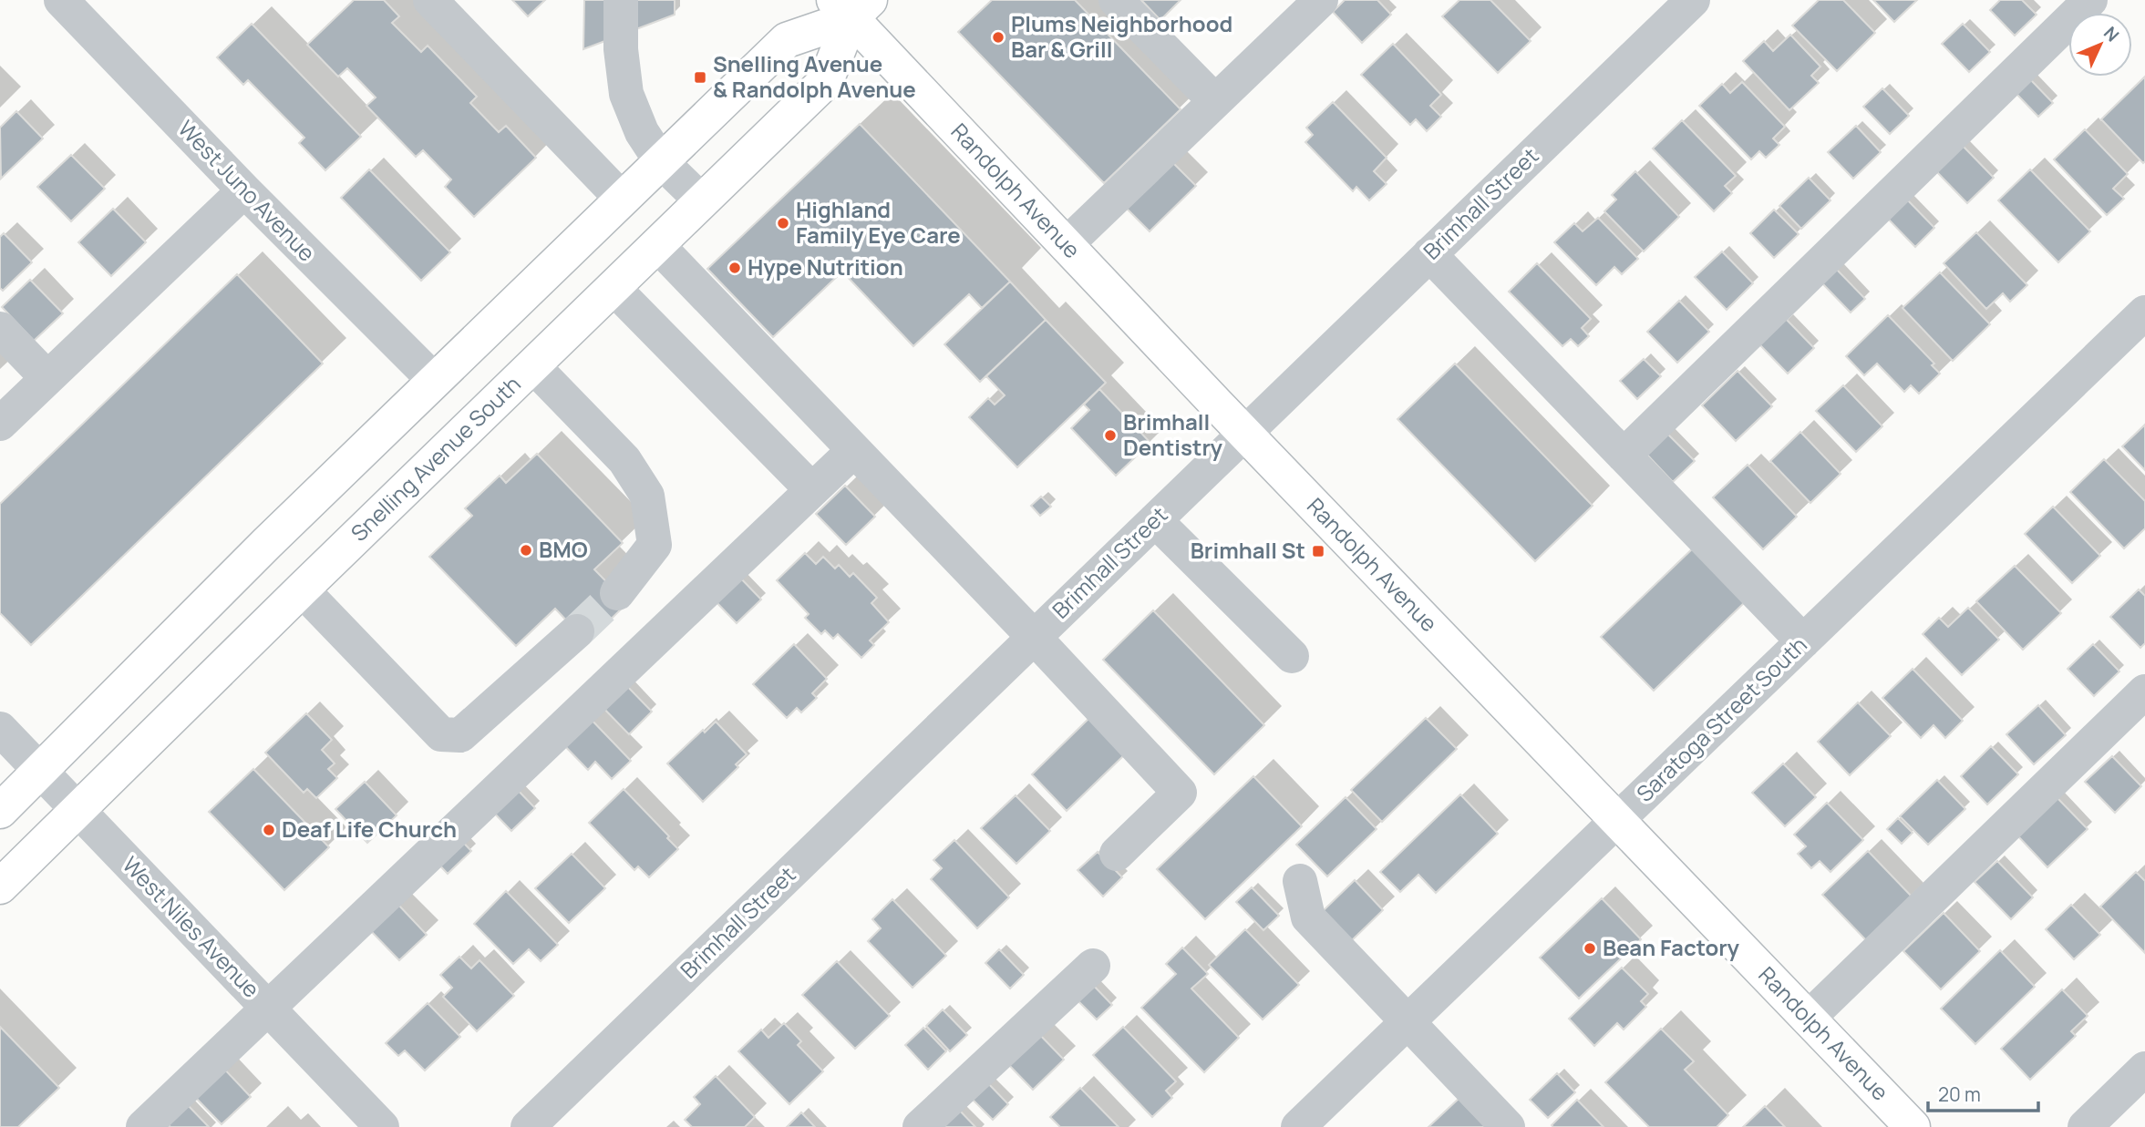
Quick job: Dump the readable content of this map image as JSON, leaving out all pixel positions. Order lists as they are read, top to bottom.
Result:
{
  "streets": {
    "main road": ["Randolph Avenue", "Snelling Avenue South"],
    "street": [
      "West Juno Avenue",
      "Brimhall Street",
      "Saratoga Street South",
      "West Niles Avenue"
    ]
  },
  "crossings": [
    ["Randolph Avenue", "Brimhall Street"],
    ["Randolph Avenue", "Snelling Avenue South"],
    ["Randolph Avenue", "Saratoga Street South"],
    ["Snelling Avenue South", "West Niles Avenue"]
  ],
  "places": {
    "other": [
      "Plums Neighborhood Bar & Grill",
      "Highland Family Eye Care",
      "Hype Nutrition",
      "Brimhall Dentistry",
      "BMO",
      "Deaf Life Church",
      "Bean Factory"
    ],
    "transit": ["Snelling Avenue & Randolph Avenue", "Brimhall St"]
  },
  "scale_bar": "20 m",
  "north": "top right"
}
